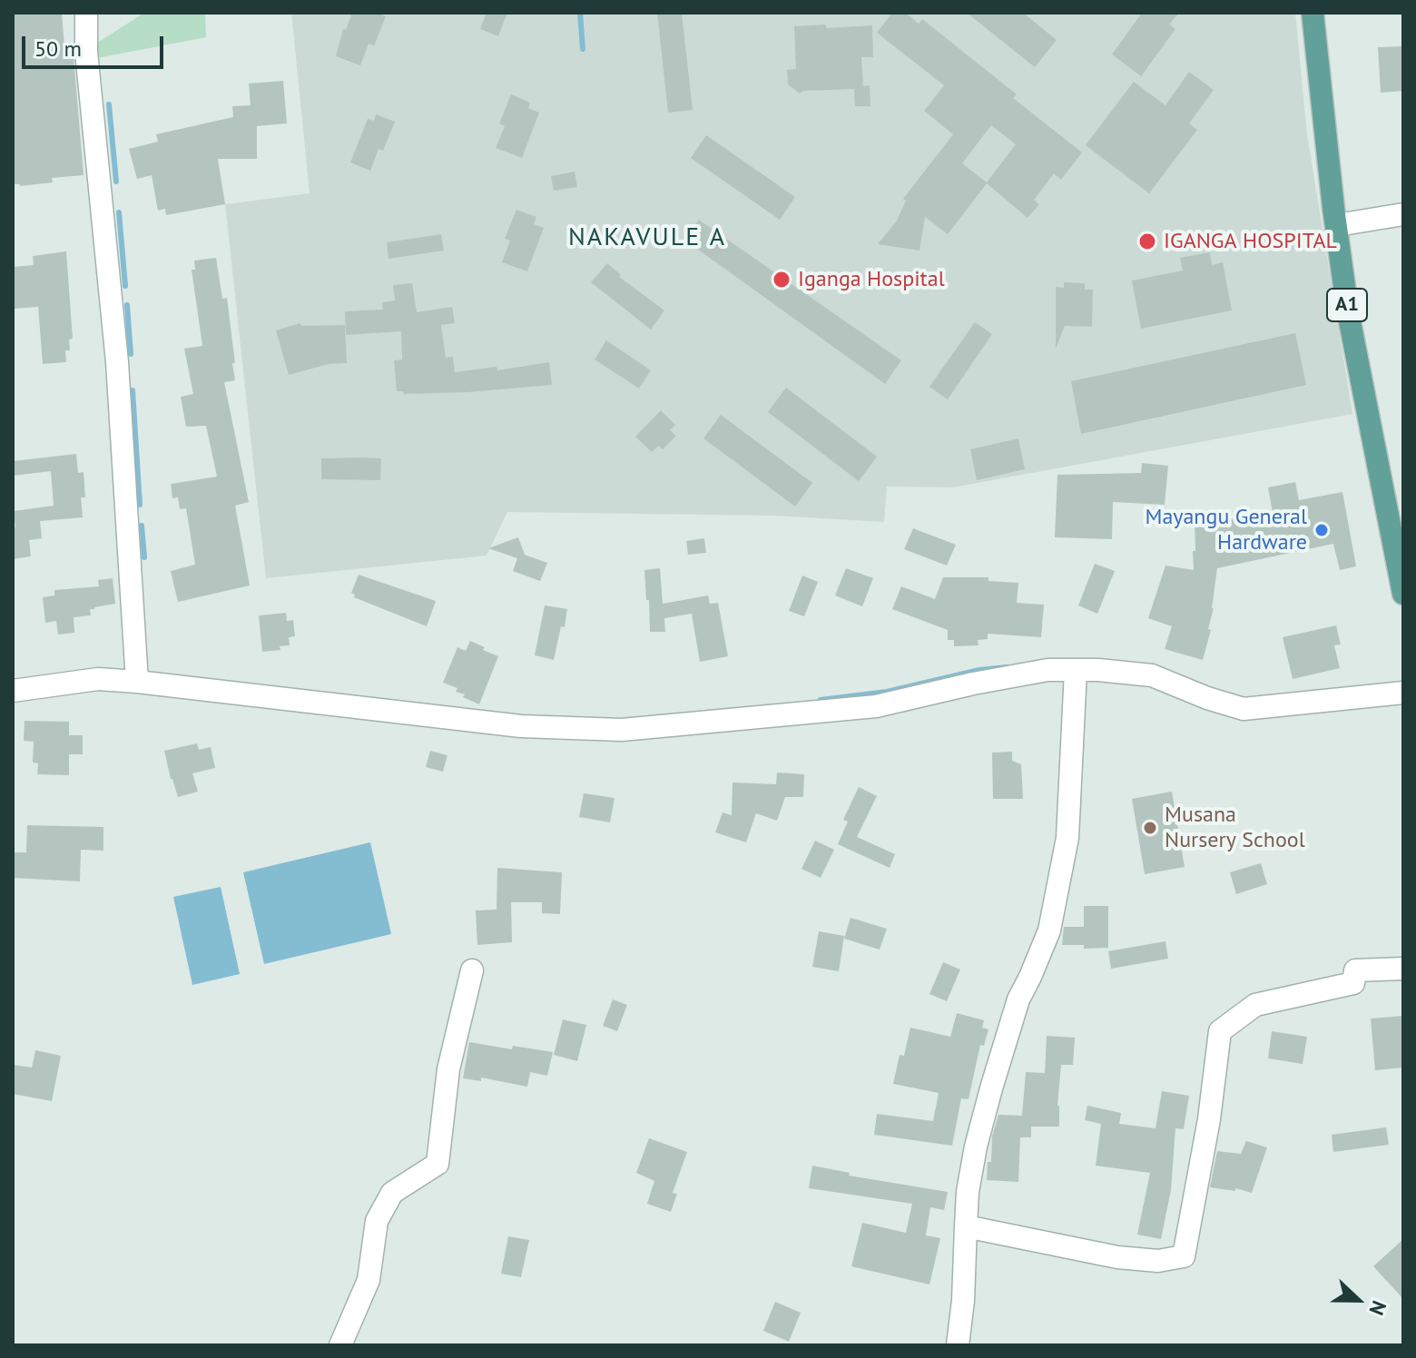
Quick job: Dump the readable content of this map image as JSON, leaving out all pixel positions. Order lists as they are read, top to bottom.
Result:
{
  "streets": {
    "main road": ["A1"]
  },
  "districts": ["NAKAVULE A"],
  "places": [
    "IGANGA HOSPITAL",
    "Iganga Hospital",
    "Mayangu General Hardware",
    "Musana Nursery School"
  ],
  "scale_bar": "50 m",
  "north": "right"
}
